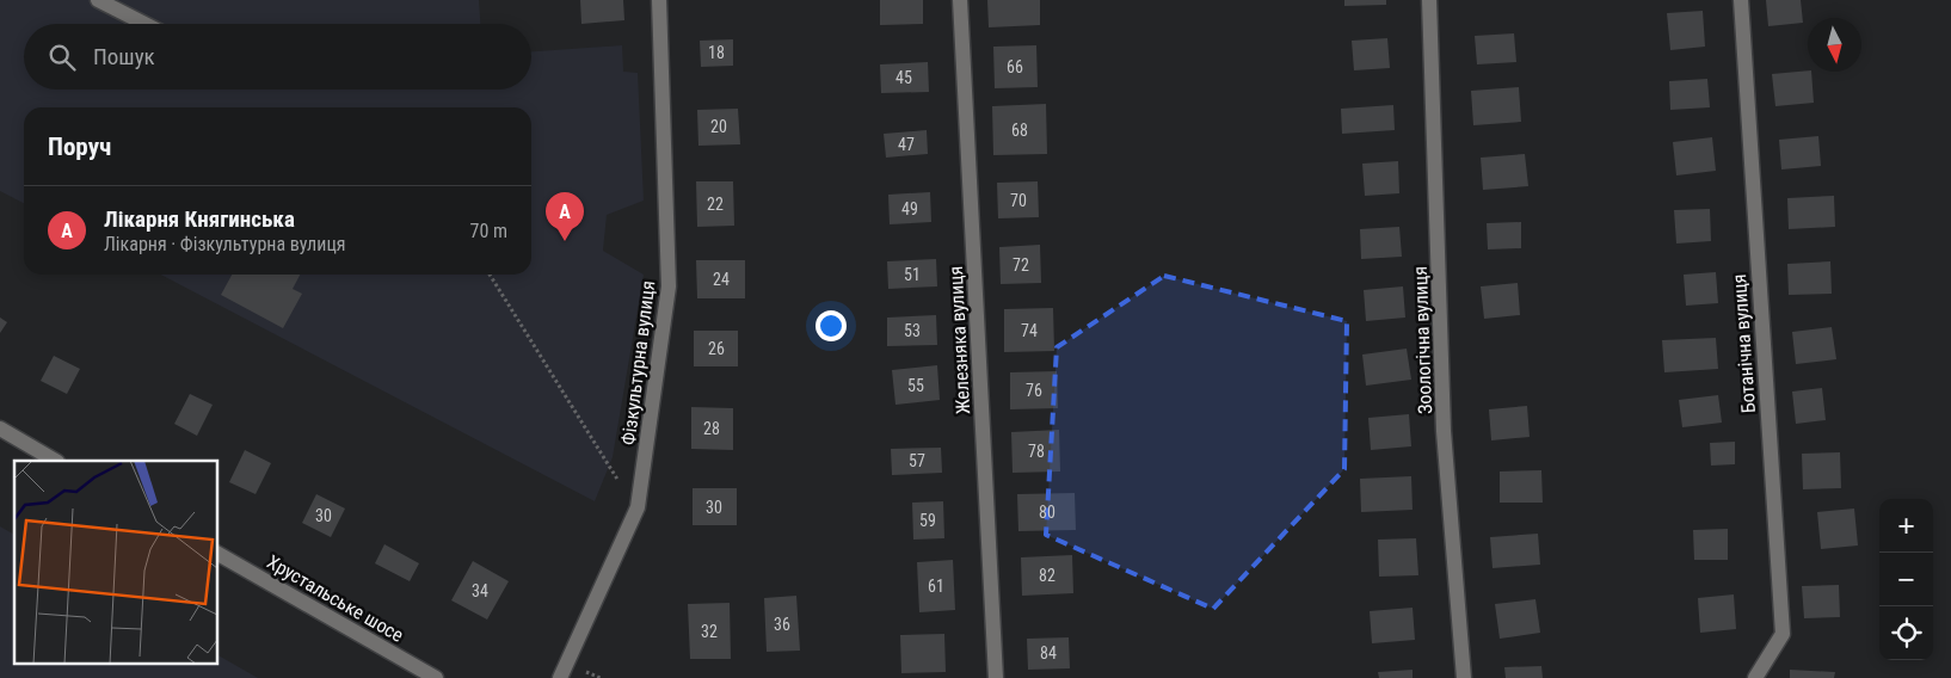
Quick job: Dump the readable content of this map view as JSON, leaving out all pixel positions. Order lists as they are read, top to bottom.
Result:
{
  "streets": {
    "street": [
      "Железняка вулиця",
      "Зоологічна вулиця",
      "Ботанічна вулиця",
      "Фізкультурна вулиця",
      "Хрустальське шосе"
    ]
  },
  "house_numbers": [
    "18",
    "66",
    "45",
    "20",
    "68",
    "47",
    "70",
    "22",
    "49",
    "72",
    "51",
    "24",
    "53",
    "74",
    "26",
    "55",
    "76",
    "28",
    "78",
    "57",
    "30",
    "80",
    "30",
    "59",
    "82",
    "61",
    "34",
    "36",
    "32",
    "84"
  ],
  "north": "bottom",
  "page": {
    "search": "Пошук",
    "heading": "Поруч",
    "list": [
      {
        "mark": "A",
        "name": "Лікарня Княгинська",
        "note": "Лікарня · Фізкультурна вулиця",
        "value": "70 m"
      }
    ],
    "pins": "A",
    "map_buttons": ["+", "−"]
  }
}
